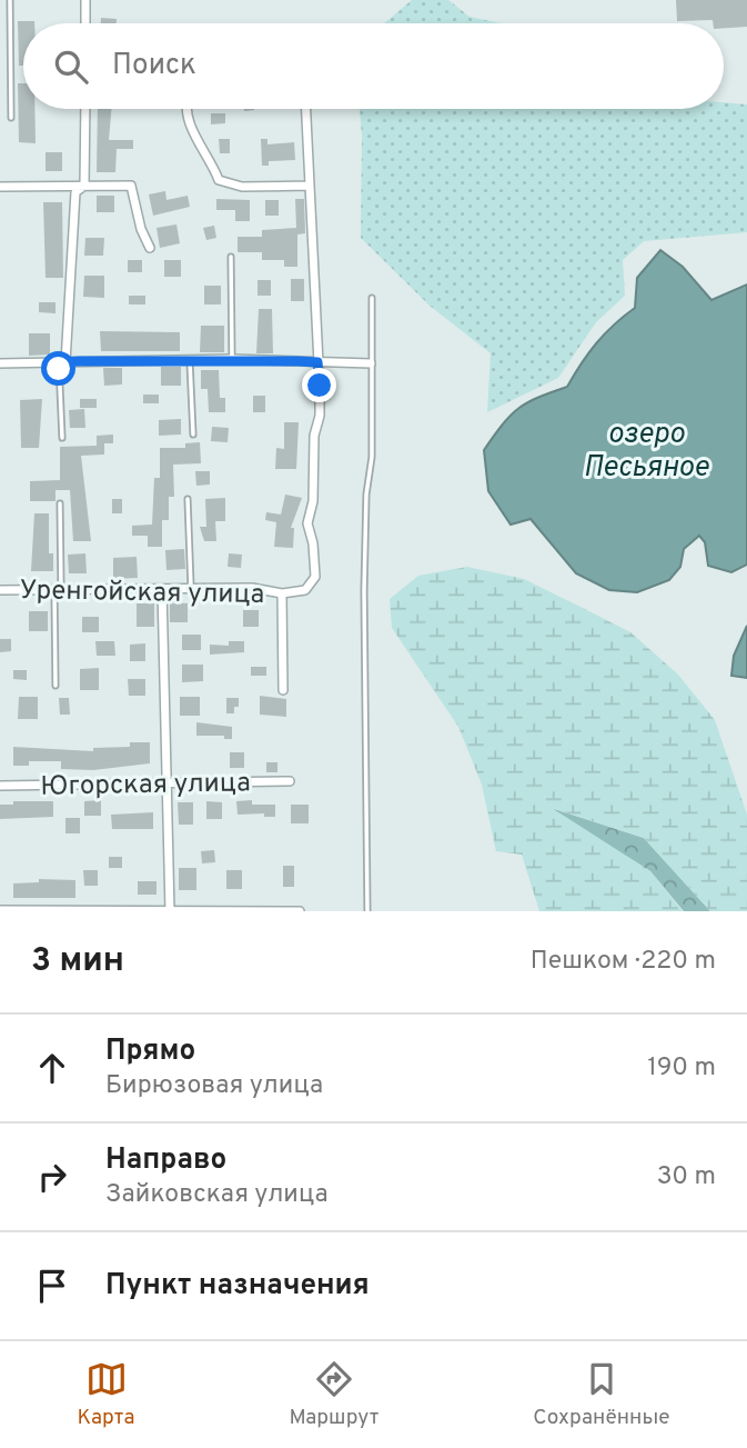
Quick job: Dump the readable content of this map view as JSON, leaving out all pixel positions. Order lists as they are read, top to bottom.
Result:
{
  "streets": {
    "street": ["Уренгойская улица", "Югорская улица"]
  },
  "water": ["озеро Песьяное"],
  "page": {
    "search": "Поиск",
    "heading": ["3 мин", "Пешком · 220 m"],
    "list": [
      ["Прямо", "Бирюзовая улица", "190 m"],
      ["Направо", "Зайковская улица", "30 m"],
      "Пункт назначения"
    ],
    "nav": ["Карта", "Маршрут", "Сохранённые"]
  }
}
